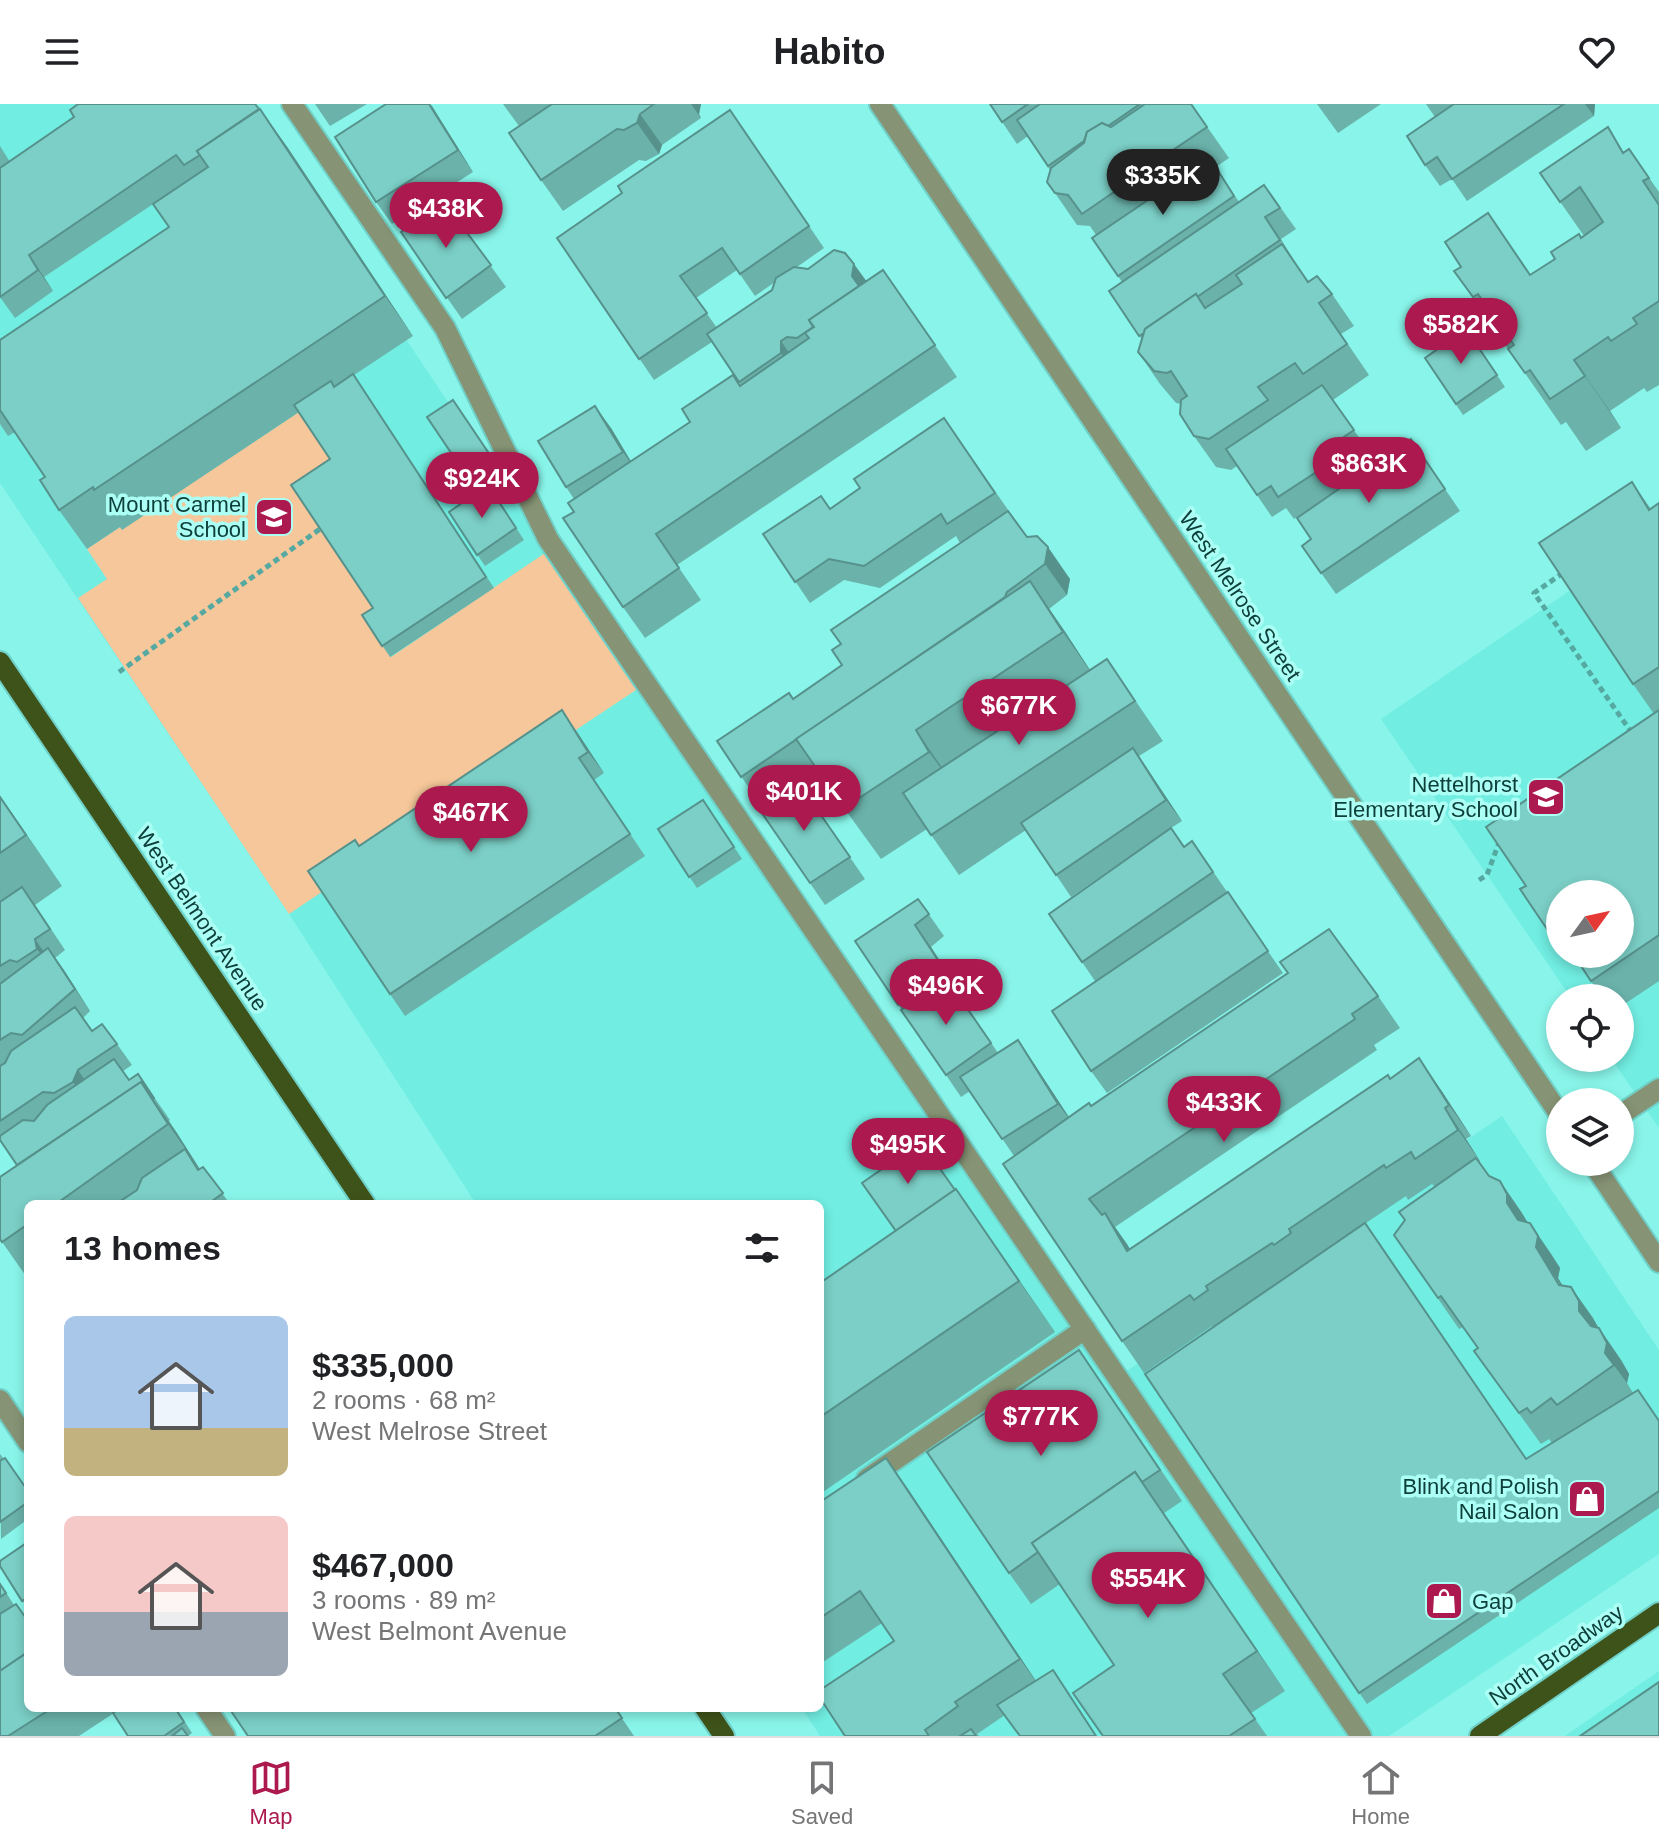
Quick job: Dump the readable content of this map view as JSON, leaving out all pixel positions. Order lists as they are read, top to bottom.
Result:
{
  "streets": {
    "main road": ["West Belmont Avenue", "North Broadway"],
    "street": ["West Melrose Street"]
  },
  "places": {
    "school or university": ["Mount Carmel School", "Nettelhorst Elementary School"],
    "shop": ["Blink and Polish Nail Salon", "Gap"]
  },
  "north": "top right",
  "page": {
    "header": "Habito",
    "price": [
      "$335K",
      "$438K",
      "$582K",
      "$863K",
      "$924K",
      "$677K",
      "$401K",
      "$467K",
      "$496K",
      "$433K",
      "$495K",
      "$777K",
      "$554K"
    ],
    "heading": "13 homes",
    "list": [
      {
        "name": "$335,000",
        "note": "2 rooms · 68 m² · West Melrose Street"
      },
      {
        "name": "$467,000",
        "note": "3 rooms · 89 m² · West Belmont Avenue"
      }
    ],
    "tabs": ["Map", "Saved", "Home"]
  }
}
